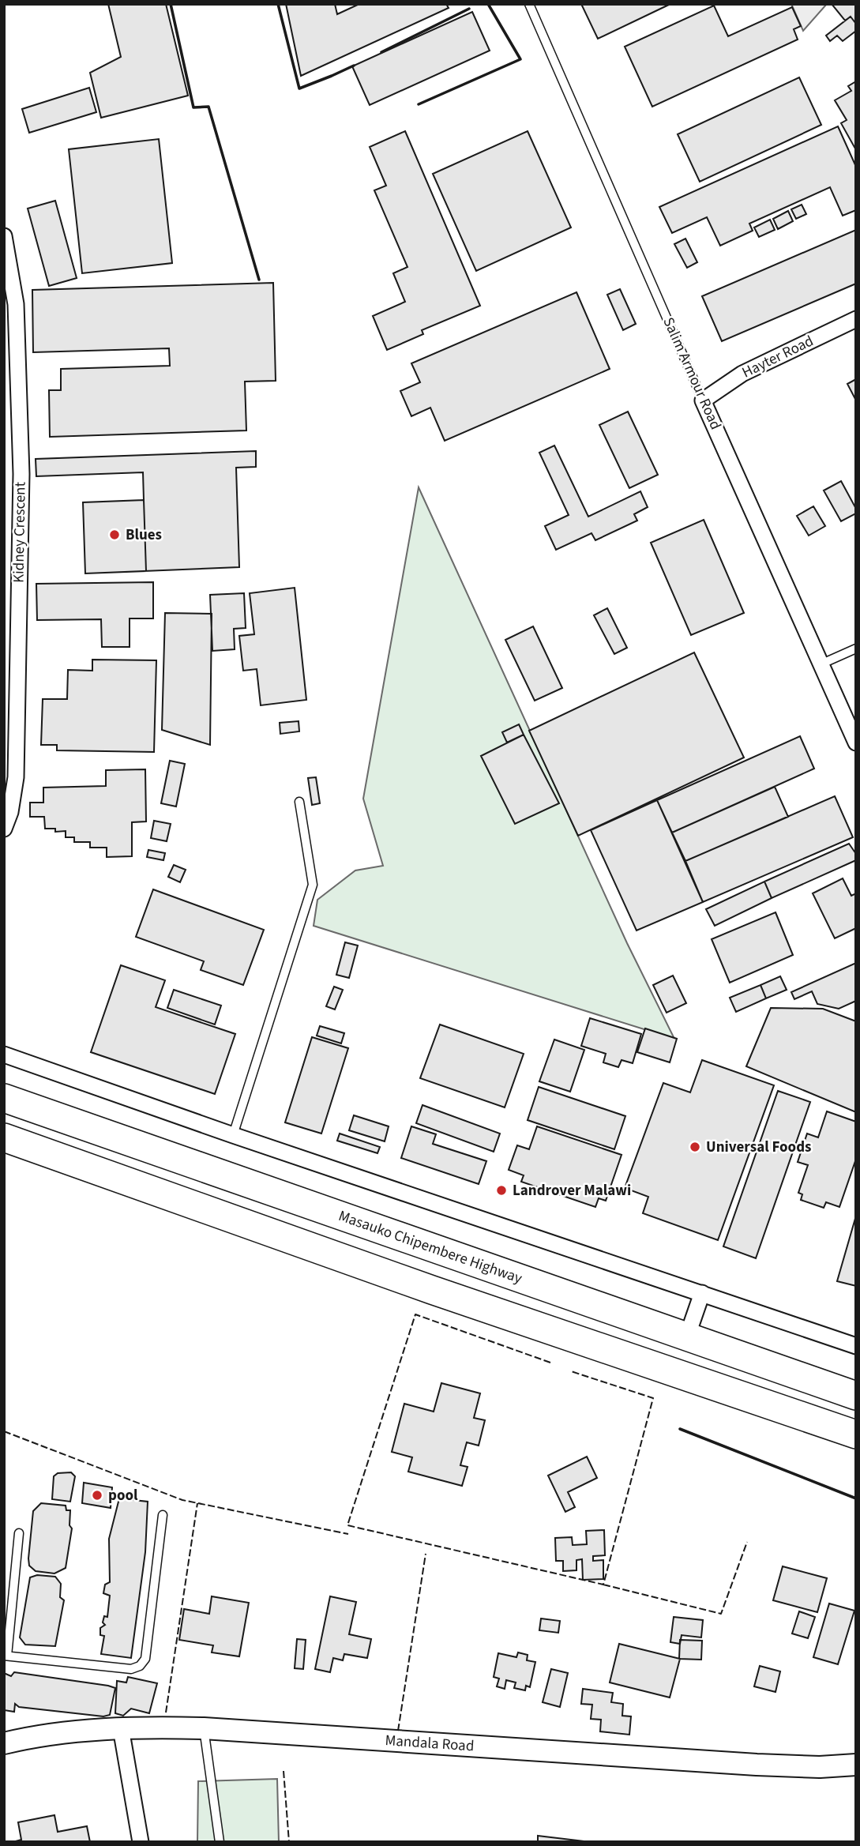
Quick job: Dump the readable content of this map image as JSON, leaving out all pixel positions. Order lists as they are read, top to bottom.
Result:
{
  "streets": {
    "highway": ["Masauko Chipembere Highway"],
    "street": [
      "Hayter Road",
      "Salim Armour Road",
      "Kidney Crescent",
      "Mandala Road"
    ]
  },
  "crossings": [
    ["Hayter Road", "Salim Armour Road"]
  ],
  "places": [
    "Blues",
    "Universal Foods",
    "Landrover Malawi",
    "pool"
  ]
}
